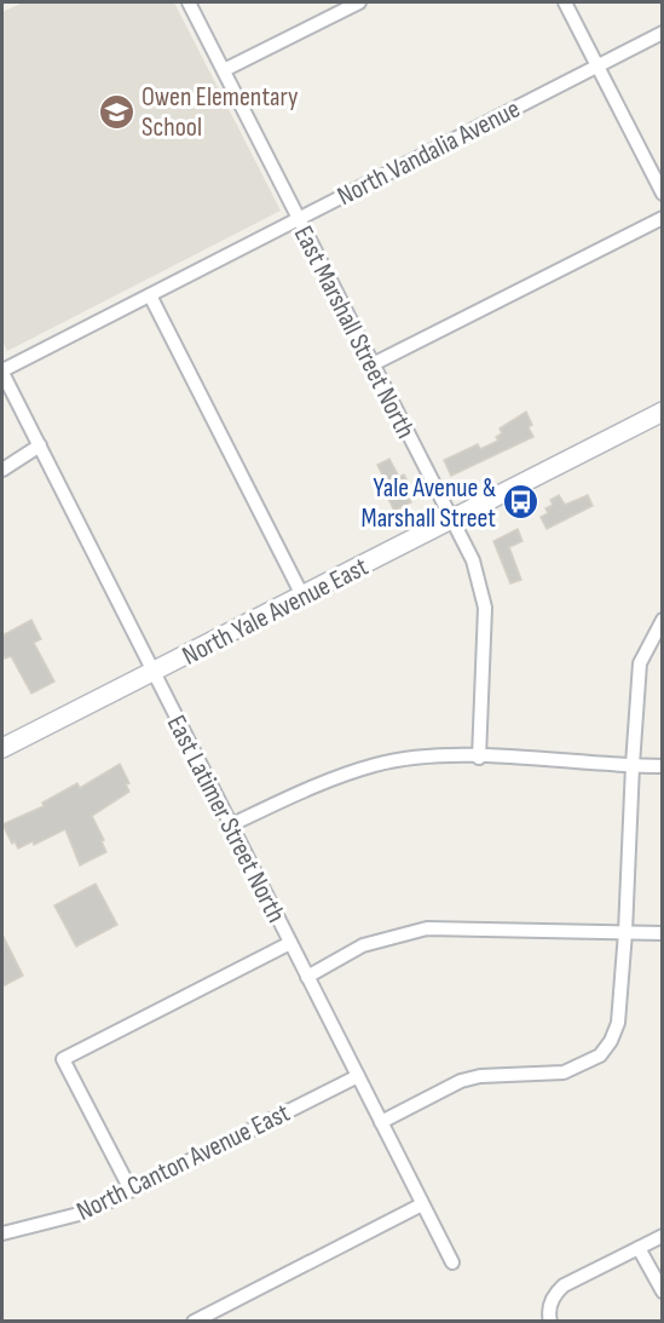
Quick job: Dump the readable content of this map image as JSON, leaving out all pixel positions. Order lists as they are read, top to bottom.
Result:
{
  "streets": {
    "main road": ["North Yale Avenue East"],
    "street": [
      "North Vandalia Avenue",
      "East Marshall Street North",
      "East Latimer Street North",
      "North Canton Avenue East"
    ]
  },
  "crossings": [
    ["North Vandalia Avenue", "East Marshall Street North"],
    ["North Vandalia Avenue", "East Latimer Street North"],
    ["East Marshall Street North", "North Yale Avenue East"],
    ["North Yale Avenue East", "East Latimer Street North"],
    ["East Latimer Street North", "North Canton Avenue East"]
  ],
  "places": {
    "school or university": ["Owen Elementary School"],
    "bus stop": ["Yale Avenue & Marshall Street"]
  }
}
